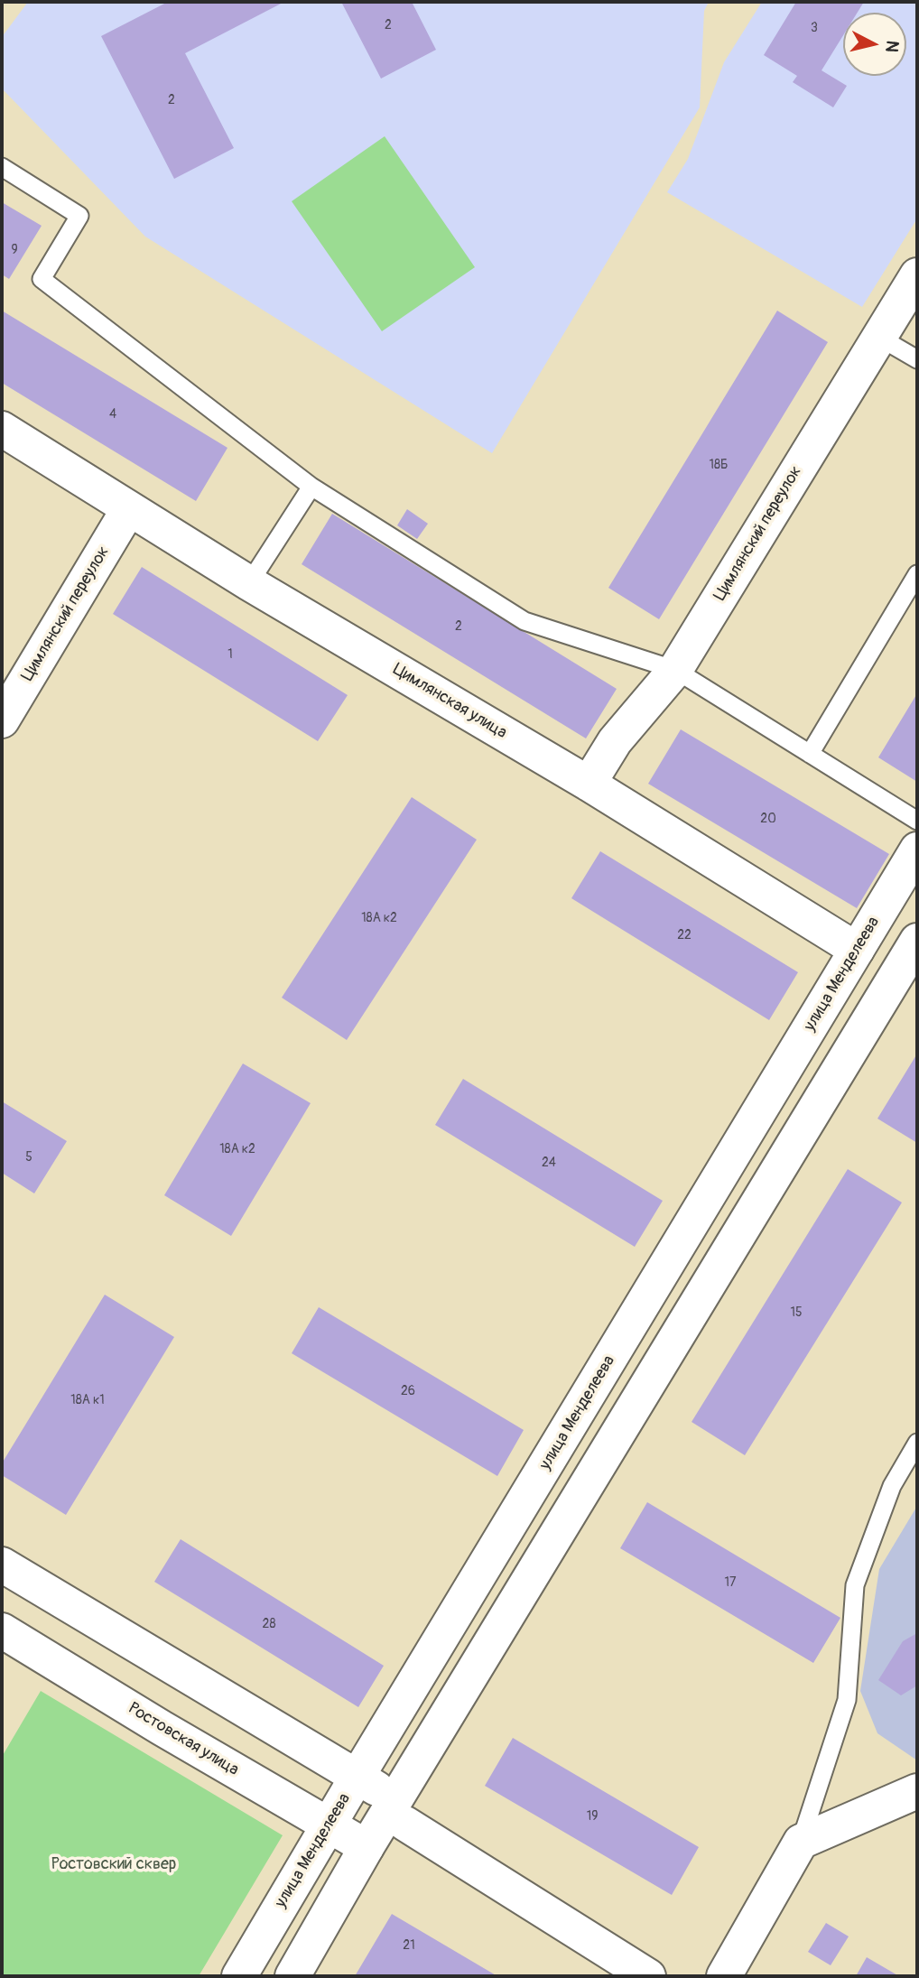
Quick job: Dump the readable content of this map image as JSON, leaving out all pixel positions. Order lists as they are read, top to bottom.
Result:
{
  "streets": {
    "street": [
      "Цимлянский переулок",
      "Цимлянская улица",
      "улица Менделеева",
      "Ростовская улица"
    ]
  },
  "crossings": [
    ["Цимлянский переулок", "Цимлянская улица"],
    ["Цимлянская улица", "улица Менделеева"],
    ["улица Менделеева", "Ростовская улица"]
  ],
  "parks": ["Ростовский сквер"],
  "house_numbers": [
    "2",
    "3",
    "2",
    "9",
    "4",
    "18Б",
    "2",
    "1",
    "20",
    "18А к2",
    "22",
    "18А к2",
    "5",
    "24",
    "15",
    "26",
    "18А к1",
    "17",
    "28",
    "19",
    "21"
  ],
  "north": "right"
}
